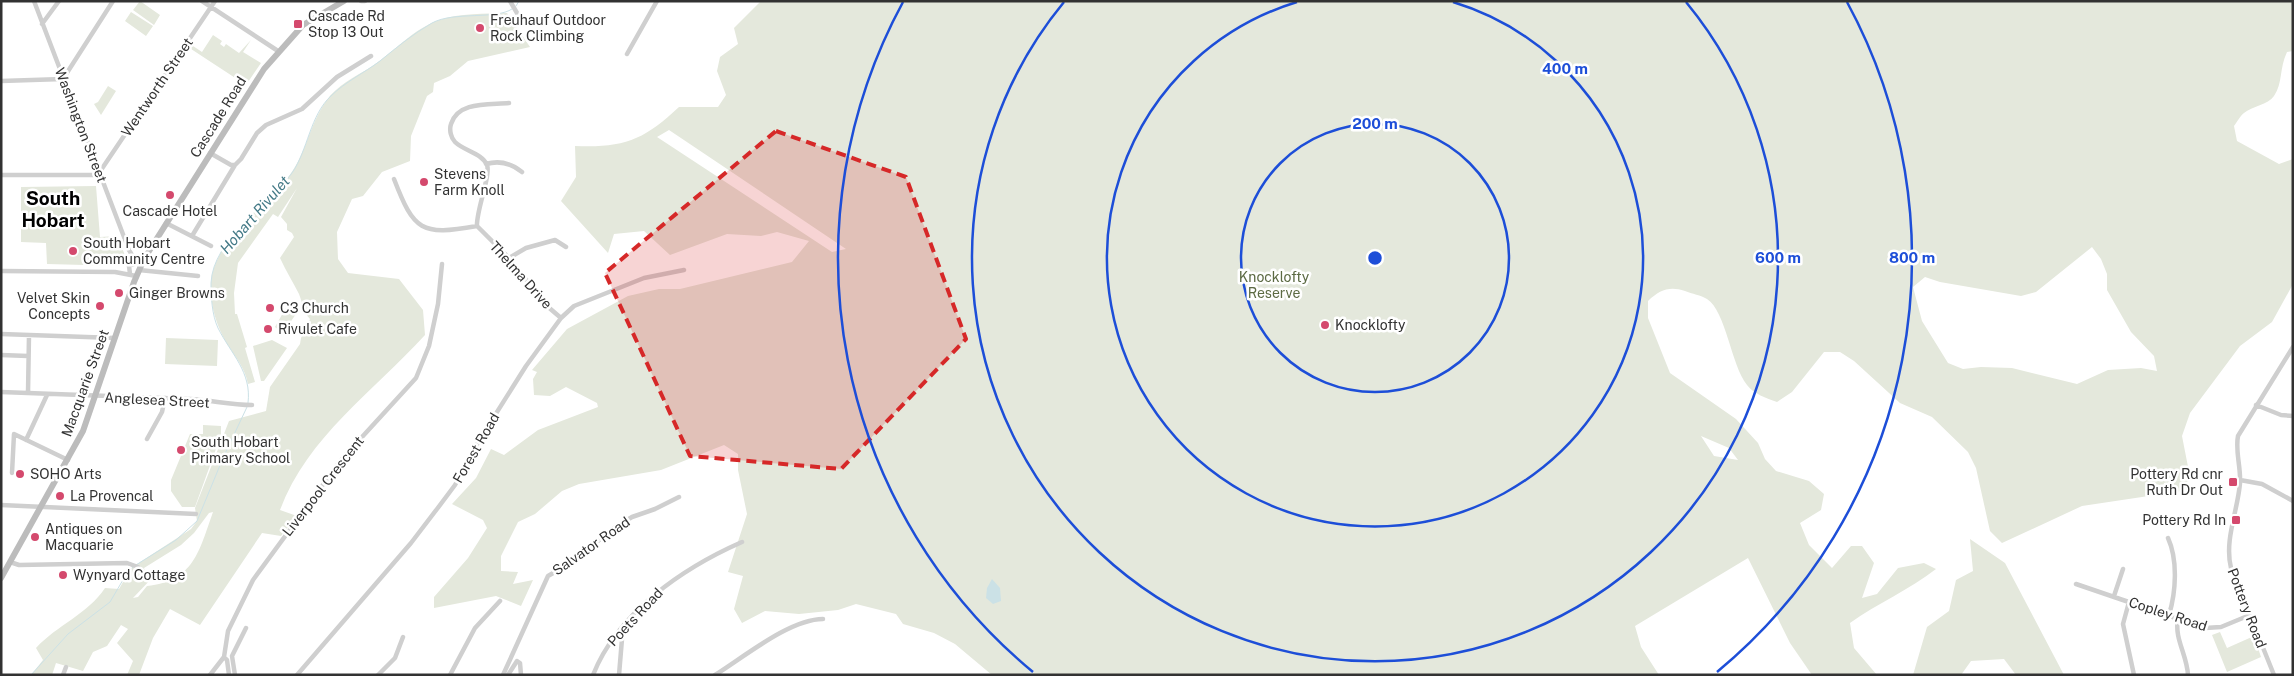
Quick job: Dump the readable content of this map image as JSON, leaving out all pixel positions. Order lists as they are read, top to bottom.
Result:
{
  "streets": {
    "street": [
      "Wentworth Street",
      "Cascade Road",
      "Washington Street",
      "Thelma Drive",
      "Macquarie Street",
      "Anglesea Street",
      "Forest Road",
      "Liverpool Crescent",
      "Salvator Road",
      "Pottery Road",
      "Copley Road",
      "Poets Road"
    ]
  },
  "crossings": [
    ["Wentworth Street", "Washington Street"],
    ["Cascade Road", "Washington Street"],
    ["Cascade Road", "Macquarie Street"],
    ["Washington Street", "Macquarie Street"],
    ["Thelma Drive", "Forest Road"],
    ["Macquarie Street", "Anglesea Street"],
    ["Pottery Road", "Copley Road"]
  ],
  "districts": ["South Hobart"],
  "water": ["Hobart Rivulet"],
  "parks": ["Knocklofty Reserve"],
  "places": {
    "transit": ["Cascade Rd Stop 13 Out", "Pottery Rd cnr Ruth Dr Out", "Pottery Rd In"],
    "other": [
      "Freuhauf Outdoor Rock Climbing",
      "Stevens Farm Knoll",
      "Cascade Hotel",
      "South Hobart Community Centre",
      "Ginger Browns",
      "Velvet Skin Concepts",
      "C3 Church",
      "Knocklofty",
      "Rivulet Cafe",
      "South Hobart Primary School",
      "SOHO Arts",
      "La Provencal",
      "Antiques on Macquarie",
      "Wynyard Cottage"
    ]
  },
  "rings": [
    "400 m",
    "200 m",
    "600 m",
    "800 m"
  ]
}
